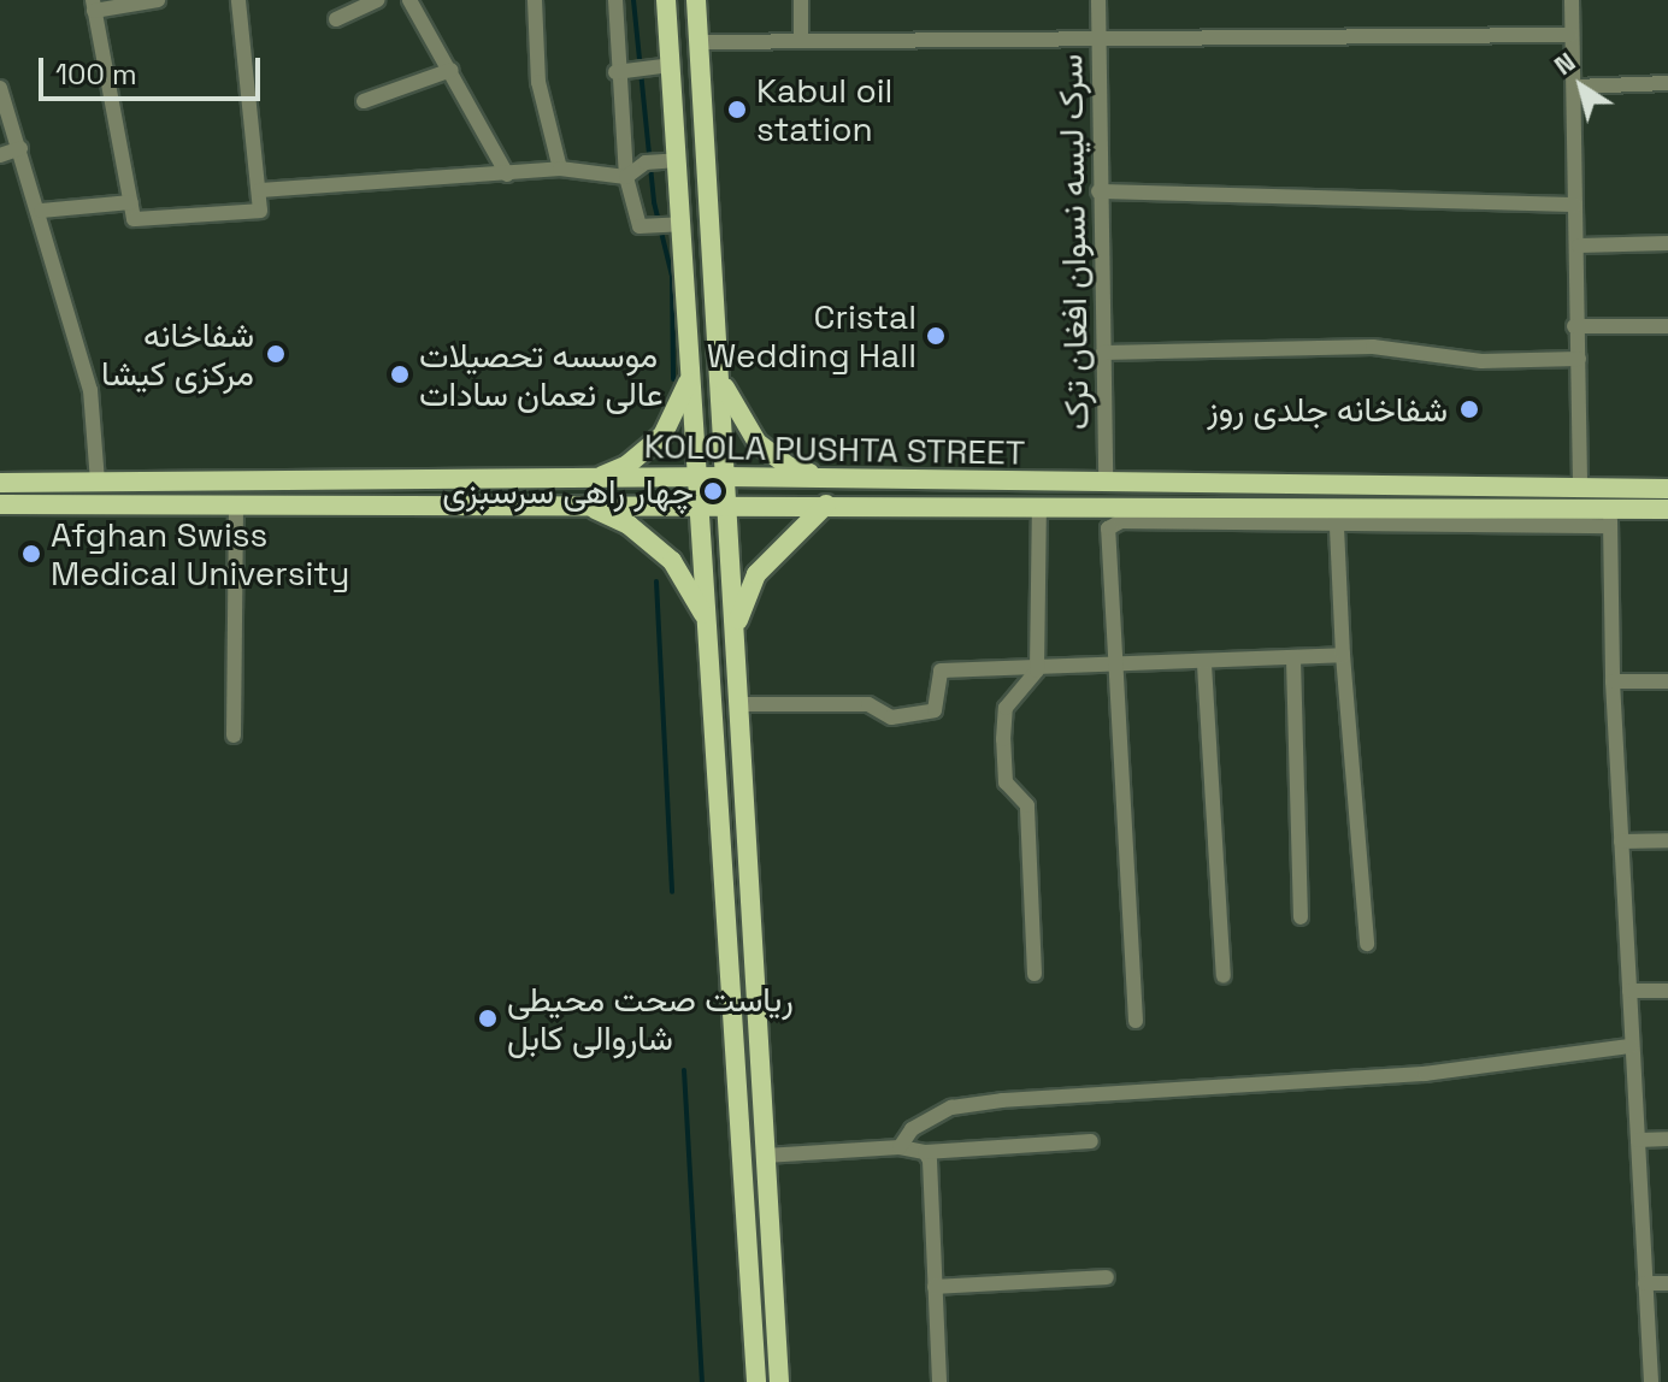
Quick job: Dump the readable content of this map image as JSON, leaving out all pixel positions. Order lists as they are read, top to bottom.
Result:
{
  "streets": {
    "main road": ["KOLOLA PUSHTA STREET"],
    "street": ["سرک لیسه نسوان افغان‌ ترک"]
  },
  "crossings": [
    ["سرک لیسه نسوان افغان‌ ترک", "KOLOLA PUSHTA STREET"]
  ],
  "places": [
    "Kabul oil station",
    "Cristal Wedding Hall",
    "شفاخانه مرکزی کیشا",
    "موسسه تحصیلات عالی نعمان سادات",
    "شفاخانه جلدی روز",
    "چهار راهی سرسبزی",
    "Afghan Swiss Medical University",
    "ریاست صحت محیطی شاروالی کابل"
  ],
  "scale_bar": "100 m",
  "north": "top left"
}
